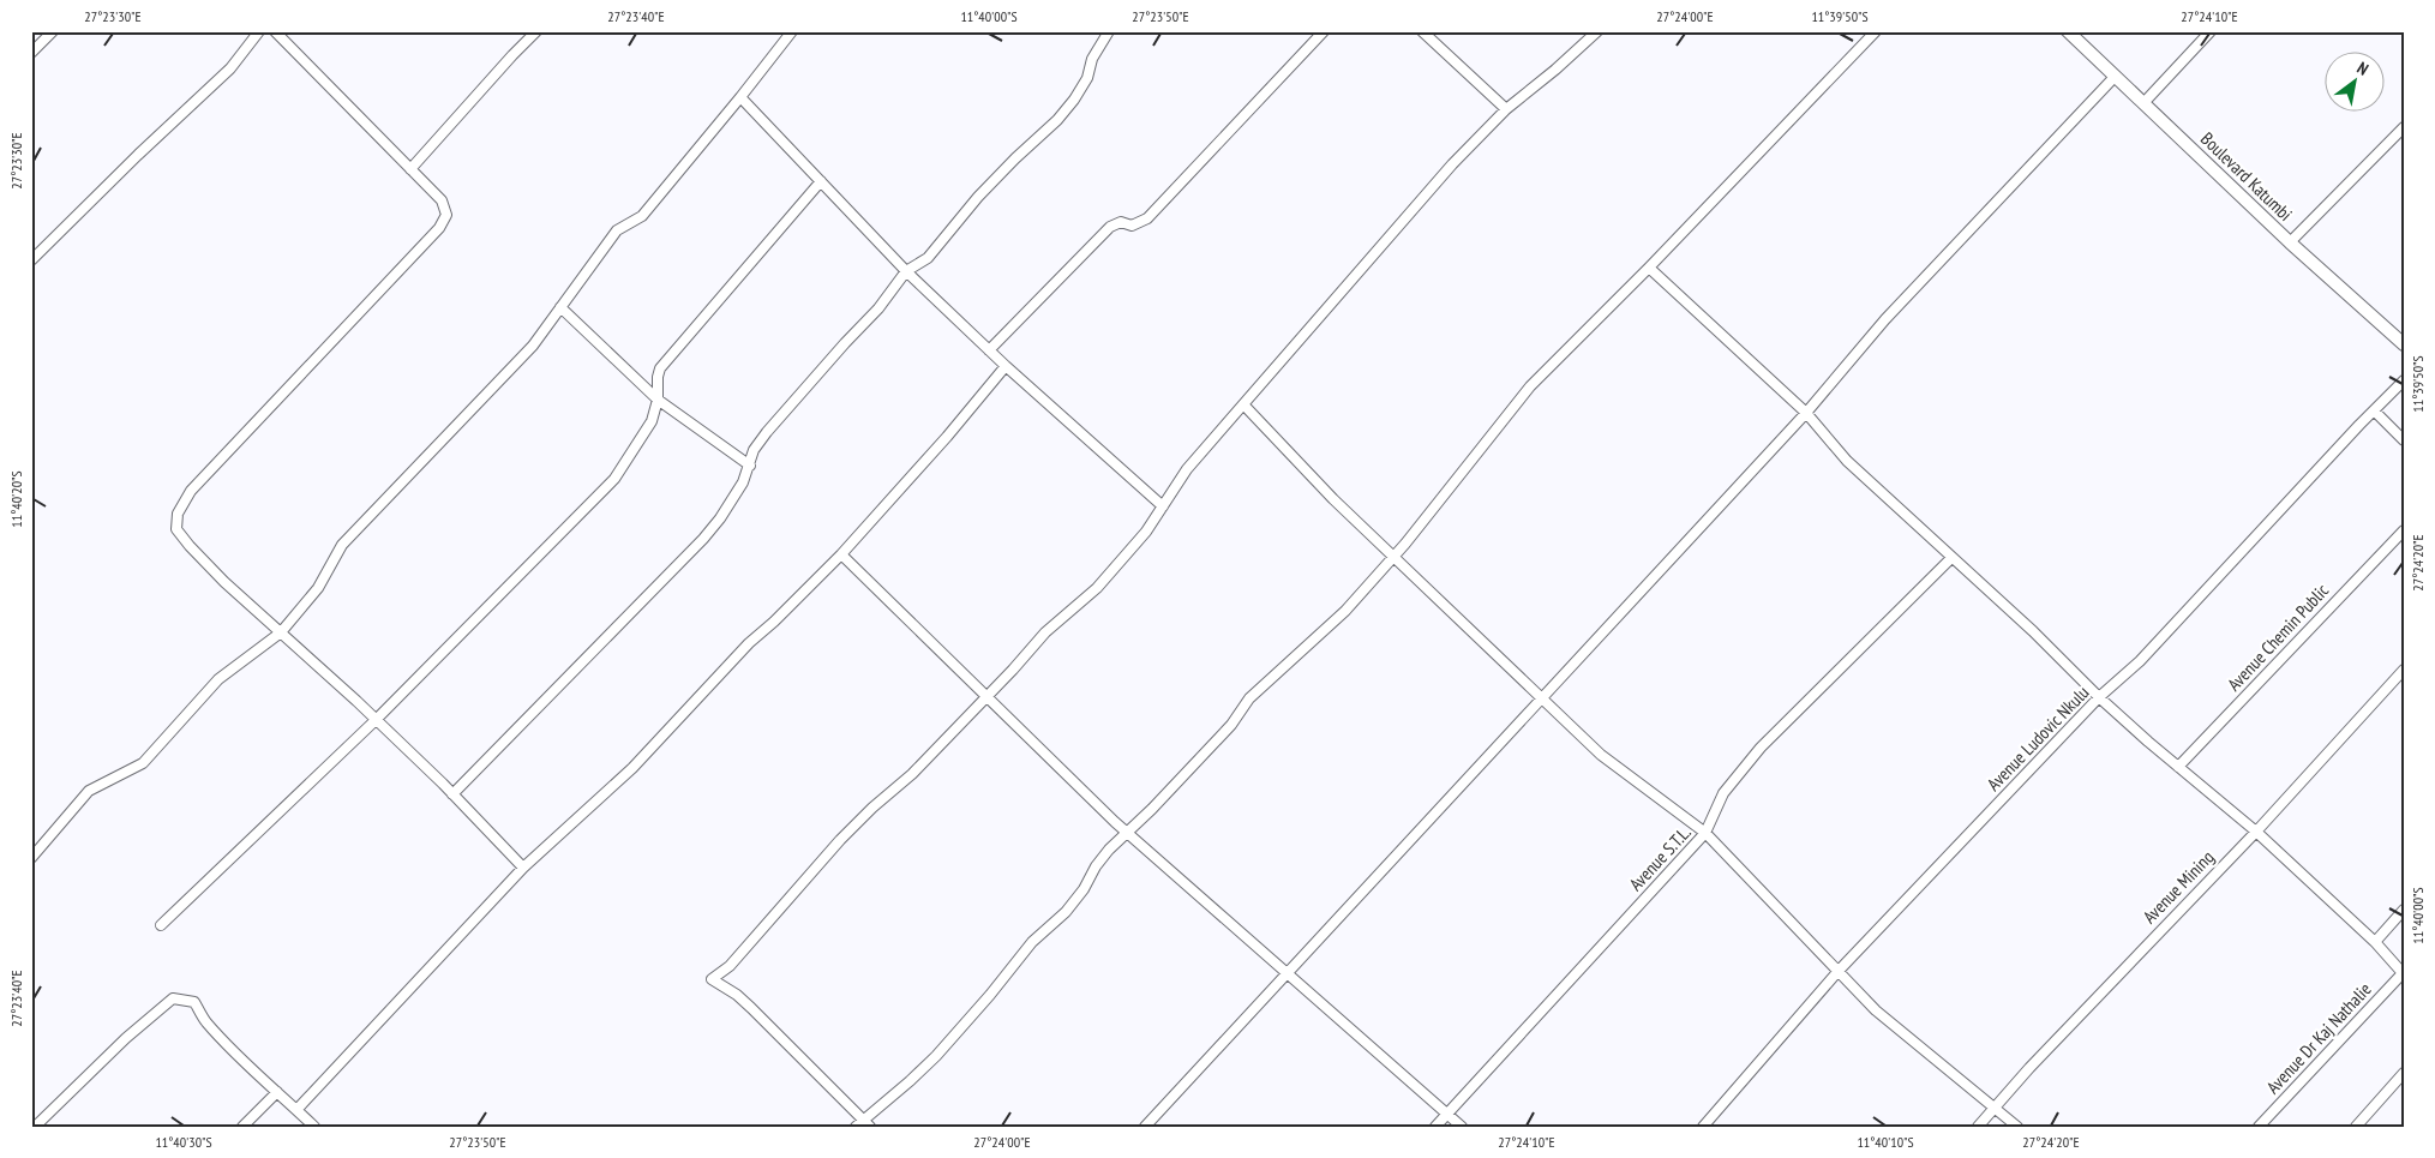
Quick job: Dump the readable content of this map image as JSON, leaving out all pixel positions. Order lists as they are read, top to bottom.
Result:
{
  "streets": {
    "street": [
      "Boulevard Katumbi",
      "Avenue Chemin Public",
      "Avenue Ludovic Nkulu",
      "Avenue S.T.L.",
      "Avenue Mining",
      "Avenue Dr Kaj Nathalie"
    ]
  },
  "north": "top right",
  "coordinates": [
    "27°23'30\"E",
    "27°23'40\"E",
    "11°40'00\"S",
    "27°23'50\"E",
    "27°24'00\"E",
    "11°39'50\"S",
    "27°24'10\"E",
    "11°40'20\"S",
    "27°24'20\"E",
    "11°40'30\"S",
    "11°40'10\"S"
  ]
}
